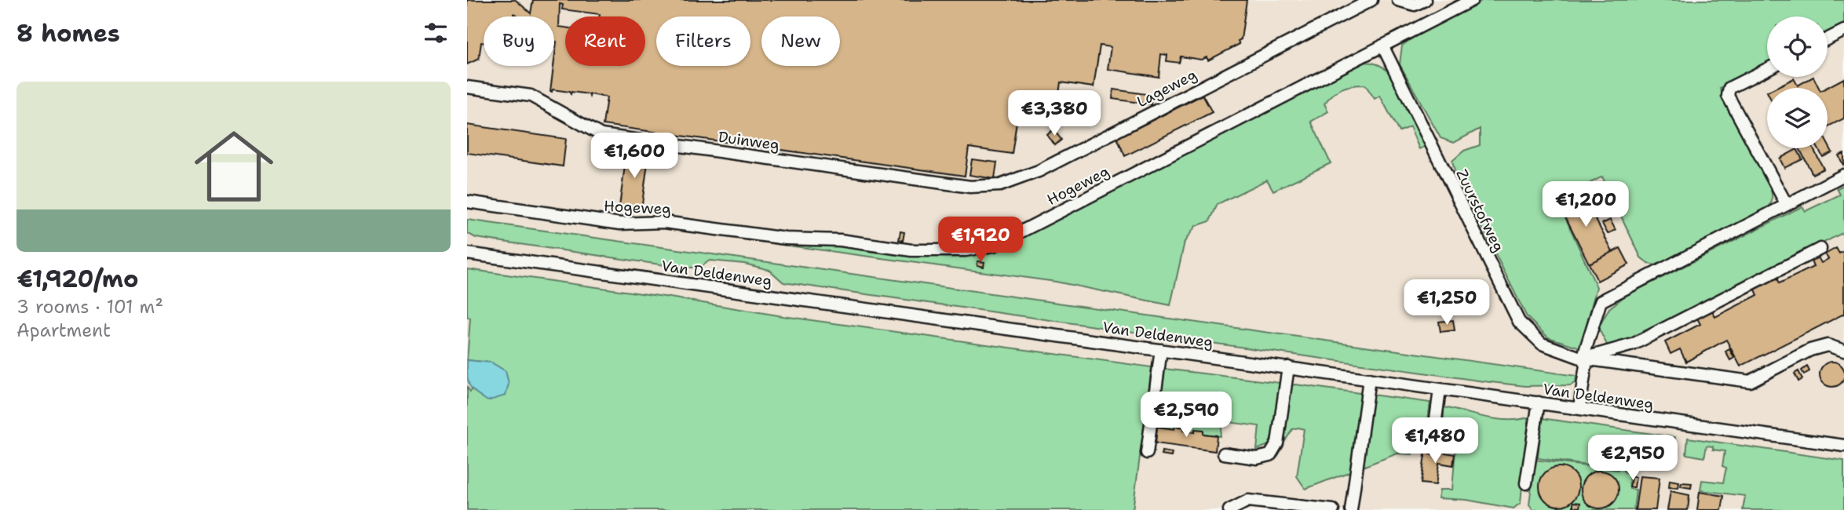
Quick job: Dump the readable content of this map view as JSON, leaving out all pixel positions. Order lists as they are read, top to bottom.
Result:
{
  "streets": {
    "lane": [
      "Lageweg",
      "Duinweg",
      "Hogeweg",
      "Zuurstofweg",
      "Van Deldenweg"
    ]
  },
  "crossings": [
    ["Lageweg", "Duinweg"],
    ["Hogeweg", "Zuurstofweg"]
  ],
  "page": {
    "heading": "8 homes",
    "chip": [
      "Buy",
      "Rent",
      "Filters",
      "New"
    ],
    "list": [
      {
        "name": "€1,920/mo",
        "note": "3 rooms · 101 m² · Apartment"
      }
    ],
    "price": [
      "€3,380",
      "€1,600",
      "€1,200",
      "€1,920",
      "€1,250",
      "€2,590",
      "€1,480",
      "€2,950"
    ]
  }
}
